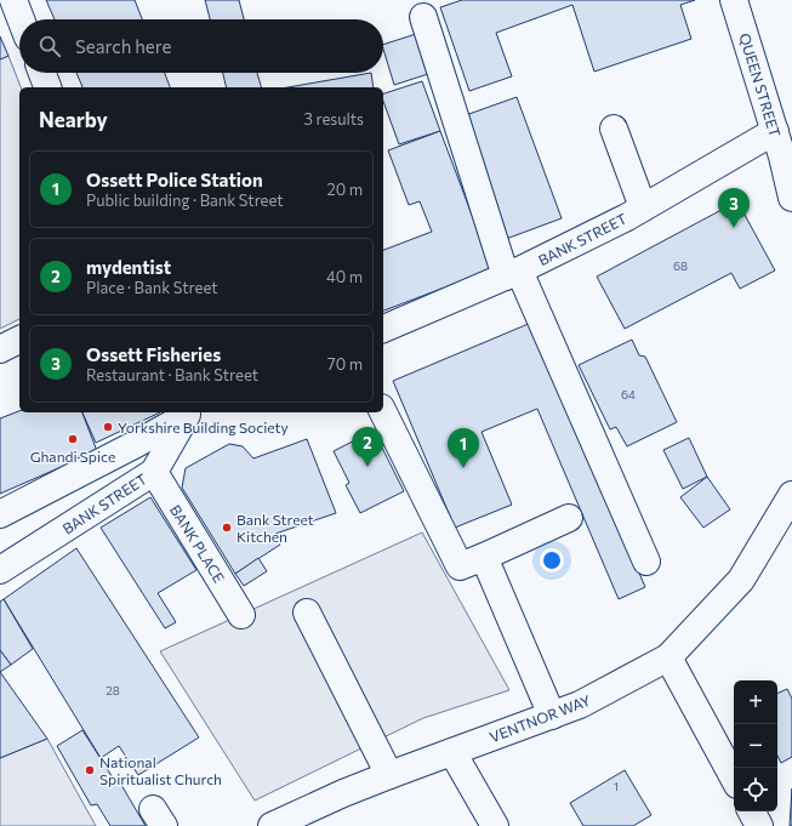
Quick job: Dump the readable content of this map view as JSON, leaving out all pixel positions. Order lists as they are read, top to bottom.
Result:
{
  "streets": {
    "street": [
      "QUEEN STREET",
      "BANK STREET",
      "BANK PLACE",
      "VENTNOR WAY"
    ]
  },
  "crossings": [
    ["QUEEN STREET", "BANK STREET"],
    ["BANK STREET", "BANK PLACE"]
  ],
  "places": [
    "Yorkshire Building Society",
    "Ghandi Spice",
    "Bank Street Kitchen",
    "National Spiritualist Church"
  ],
  "house_numbers": [
    "68",
    "64",
    "28",
    "1"
  ],
  "page": {
    "search": "Search here",
    "heading": ["Nearby", "3 results"],
    "list": [
      {
        "mark": "1",
        "name": "Ossett Police Station",
        "note": "Public building · Bank Street",
        "value": "20 m"
      },
      {
        "mark": "2",
        "name": "mydentist",
        "note": "Place · Bank Street",
        "value": "40 m"
      },
      {
        "mark": "3",
        "name": "Ossett Fisheries",
        "note": "Restaurant · Bank Street",
        "value": "70 m"
      }
    ],
    "pins": ["3", "2", "1"],
    "map_buttons": ["+", "−"]
  }
}
